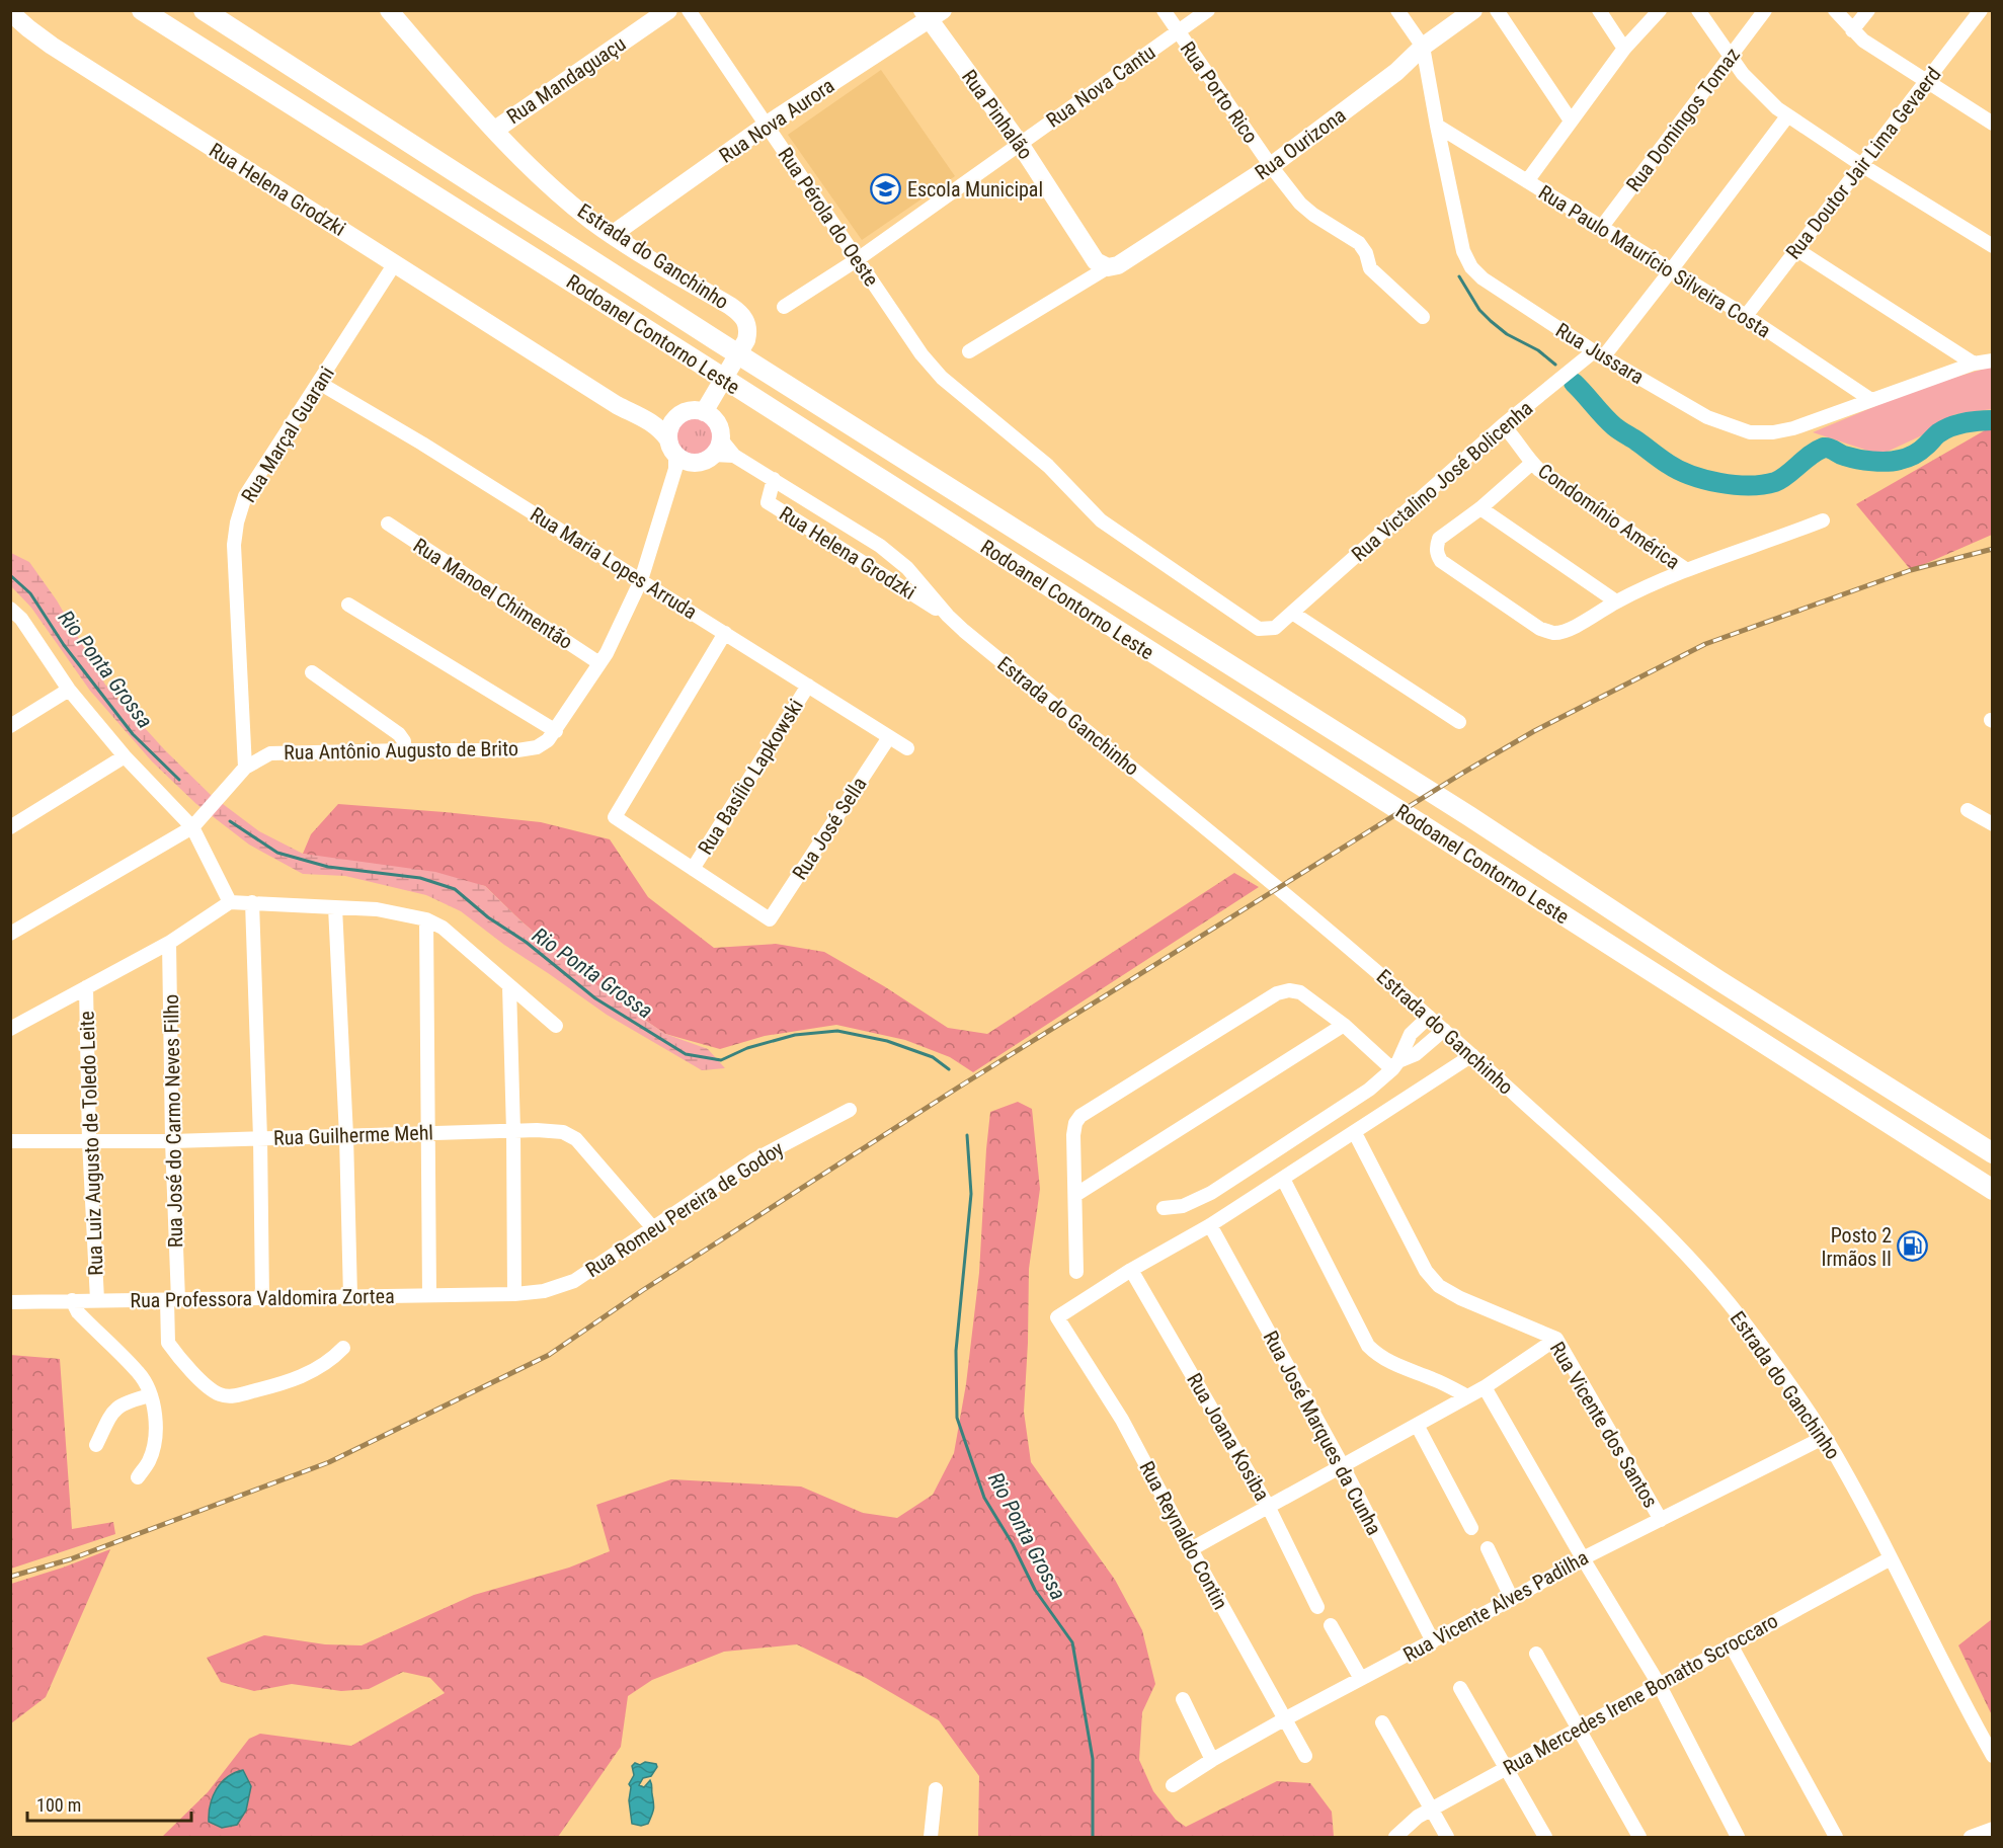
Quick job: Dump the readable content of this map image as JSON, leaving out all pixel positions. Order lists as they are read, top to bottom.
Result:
{
  "streets": {
    "highway": ["Rodoanel Contorno Leste"],
    "main road": [
      "Rua Mandaguaçu",
      "Rua Pinhalão",
      "Rua Nova Aurora",
      "Rua Ourizona",
      "Rua Helena Grodzki",
      "Estrada do Ganchinho"
    ],
    "street": [
      "Rua Nova Cantu",
      "Rua Porto Rico",
      "Rua Domingos Tomaz",
      "Rua Doutor Jair Lima Gevaerd",
      "Rua Pérola do Oeste",
      "Rua Paulo Maurício Silveira Costa",
      "Rua Jussara",
      "Rua Marçal Guarani",
      "Rua Victalino José Bolicenha",
      "Condomínio América",
      "Rua Maria Lopes Arruda",
      "Rua Manoel Chimentão",
      "Rua Antônio Augusto de Brito",
      "Rua Basílio Lapkowski",
      "Rua José Sella",
      "Rua José do Carmo Neves Filho",
      "Rua Guilherme Mehl",
      "Rua Luiz Augusto de Toledo Leite",
      "Rua Romeu Pereira de Godoy",
      "Rua Professora Valdomira Zortea",
      "Rua Vicente dos Santos",
      "Rua José Marques da Cunha",
      "Rua Joana Kosiba",
      "Rua Reynaldo Contin",
      "Rua Vicente Alves Padilha",
      "Rua Mercedes Irene Bonatto Scroccaro"
    ]
  },
  "crossings": [
    ["Rua Mandaguaçu", "Estrada do Ganchinho"],
    ["Rua Nova Cantu", "Rua Porto Rico"],
    ["Rua Nova Cantu", "Rua Pinhalão"],
    ["Rua Nova Cantu", "Rua Pérola do Oeste"],
    ["Rua Porto Rico", "Rua Ourizona"],
    ["Rua Pinhalão", "Rua Nova Aurora"],
    ["Rua Pinhalão", "Rua Ourizona"],
    ["Rua Domingos Tomaz", "Rua Paulo Maurício Silveira Costa"],
    ["Rua Nova Aurora", "Rua Pérola do Oeste"],
    ["Rua Nova Aurora", "Estrada do Ganchinho"],
    ["Rua Ourizona", "Rua Jussara"],
    ["Rua Doutor Jair Lima Gevaerd", "Rua Paulo Maurício Silveira Costa"],
    ["Rua Helena Grodzki", "Estrada do Ganchinho"],
    ["Rua Helena Grodzki", "Rua Marçal Guarani"],
    ["Rua Helena Grodzki", "Rua Antônio Augusto de Brito"],
    ["Rua Pérola do Oeste", "Rua Victalino José Bolicenha"],
    ["Estrada do Ganchinho", "Rua Antônio Augusto de Brito"],
    ["Estrada do Ganchinho", "Rua Vicente Alves Padilha"],
    ["Estrada do Ganchinho", "Rua Mercedes Irene Bonatto Scroccaro"],
    ["Rua Paulo Maurício Silveira Costa", "Rua Jussara"],
    ["Rua Paulo Maurício Silveira Costa", "Rua Victalino José Bolicenha"],
    ["Rua Jussara", "Rua Victalino José Bolicenha"],
    ["Rua Marçal Guarani", "Rua Maria Lopes Arruda"],
    ["Rua Marçal Guarani", "Rua Antônio Augusto de Brito"],
    ["Rua Victalino José Bolicenha", "Condomínio América"],
    ["Rua Maria Lopes Arruda", "Rua Antônio Augusto de Brito"],
    ["Rua Maria Lopes Arruda", "Rua Basílio Lapkowski"],
    ["Rua Maria Lopes Arruda", "Rua José Sella"],
    ["Rua Manoel Chimentão", "Rua Antônio Augusto de Brito"],
    ["Rua Basílio Lapkowski", "Rua José Sella"],
    ["Rua José do Carmo Neves Filho", "Rua Guilherme Mehl"],
    ["Rua José do Carmo Neves Filho", "Rua Professora Valdomira Zortea"],
    ["Rua Guilherme Mehl", "Rua Luiz Augusto de Toledo Leite"],
    ["Rua Guilherme Mehl", "Rua Romeu Pereira de Godoy"],
    ["Rua Luiz Augusto de Toledo Leite", "Rua Professora Valdomira Zortea"],
    ["Rua Romeu Pereira de Godoy", "Rua Professora Valdomira Zortea"],
    ["Rua Vicente dos Santos", "Rua Vicente Alves Padilha"],
    ["Rua José Marques da Cunha", "Rua Vicente Alves Padilha"],
    ["Rua Joana Kosiba", "Rua Reynaldo Contin"],
    ["Rua Reynaldo Contin", "Rua Vicente Alves Padilha"]
  ],
  "water": ["Rio Ponta Grossa"],
  "places": {
    "school or university": ["Escola Municipal"],
    "fuel station": ["Posto 2 Irmãos II"]
  },
  "scale_bar": "100 m"
}
